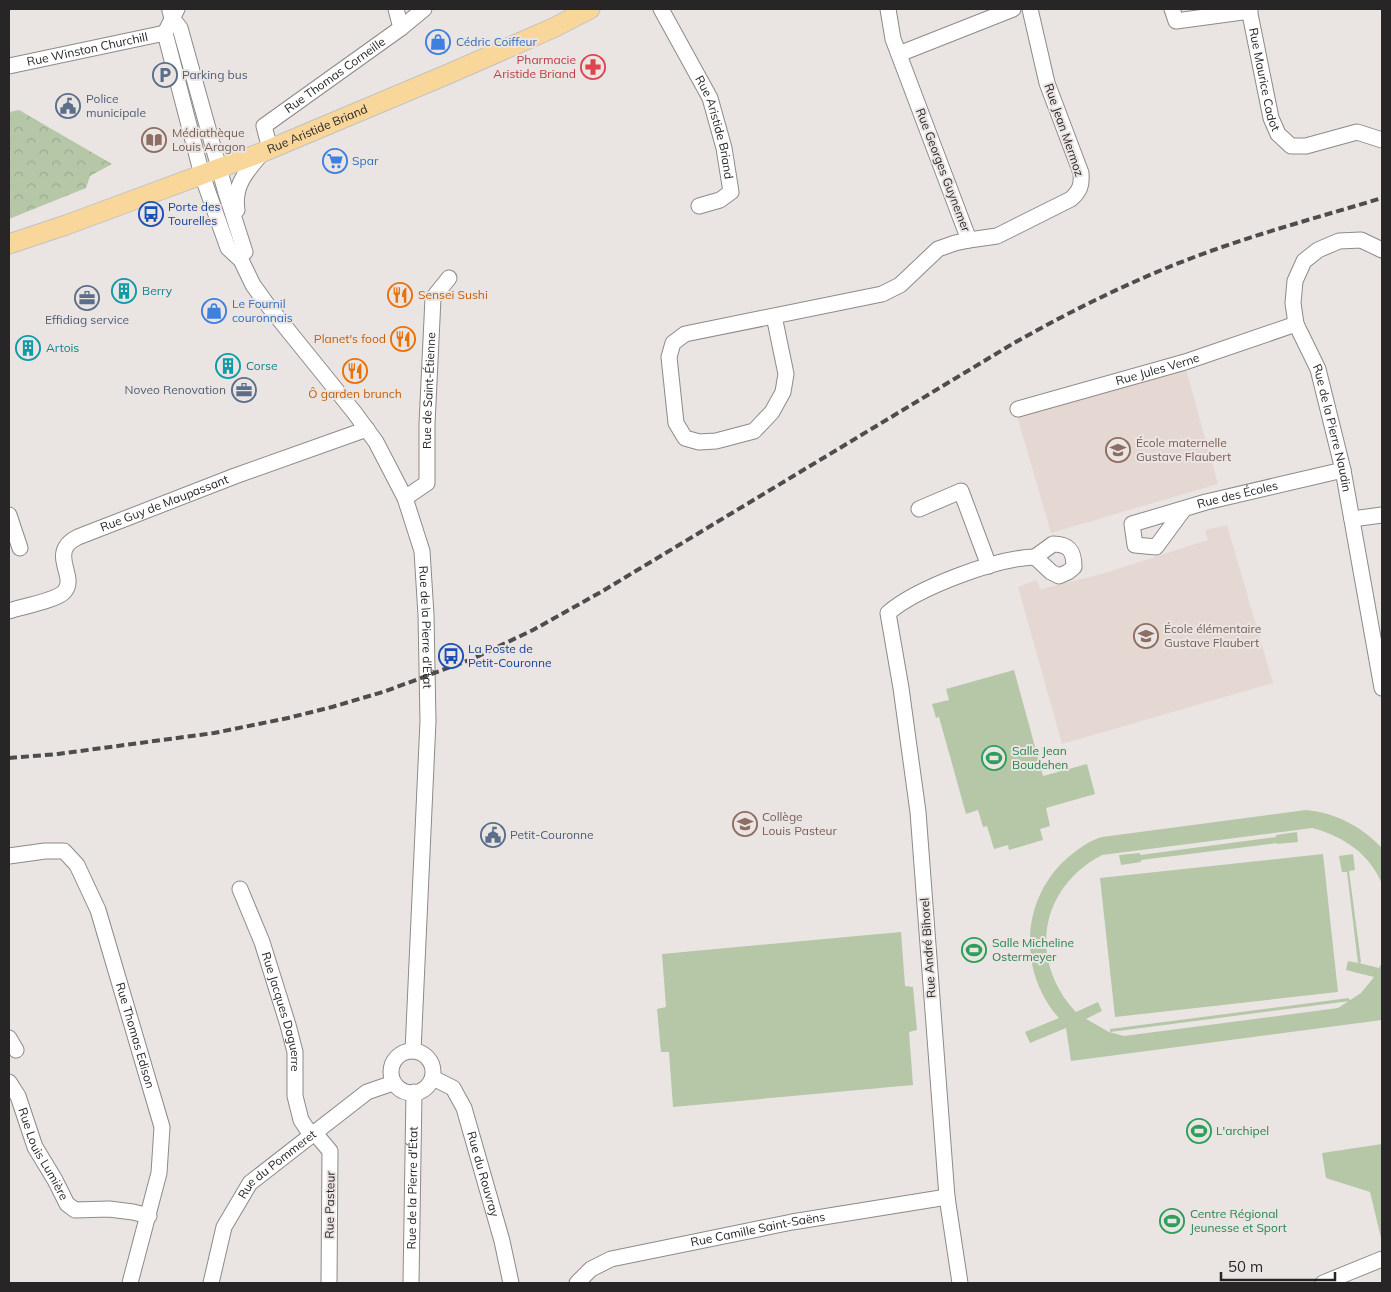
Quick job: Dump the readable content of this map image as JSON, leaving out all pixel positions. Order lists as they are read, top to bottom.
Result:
{
  "streets": {
    "main road": ["Rue Aristide Briand"],
    "street": [
      "Rue Winston Churchill",
      "Rue Thomas Corneille",
      "Rue Maurice Cadot",
      "Rue Jean Mermoz",
      "Rue Georges Guynemer",
      "Rue Jules Verne",
      "Rue de Saint-Étienne",
      "Rue de la Pierre Naudin",
      "Rue des Écoles",
      "Rue Guy de Maupassant",
      "Rue de la Pierre d'État",
      "Rue André Bihorel",
      "Rue Jacques Daguerre",
      "Rue Thomas Edison",
      "Rue Louis Lumière",
      "Rue du Pommeret",
      "Rue du Rouvray",
      "Rue Pasteur",
      "Rue Camille Saint-Saëns"
    ]
  },
  "crossings": [
    ["Rue Winston Churchill", "Rue de la Pierre d'État"],
    ["Rue Thomas Corneille", "Rue Aristide Briand"],
    ["Rue Thomas Corneille", "Rue de la Pierre d'État"],
    ["Rue Aristide Briand", "Rue de la Pierre d'État"],
    ["Rue Jean Mermoz", "Rue Georges Guynemer"],
    ["Rue Jules Verne", "Rue de la Pierre Naudin"],
    ["Rue de Saint-Étienne", "Rue de la Pierre d'État"],
    ["Rue de la Pierre Naudin", "Rue des Écoles"],
    ["Rue Guy de Maupassant", "Rue de la Pierre d'État"],
    ["Rue de la Pierre d'État", "Rue du Pommeret"],
    ["Rue de la Pierre d'État", "Rue du Rouvray"],
    ["Rue André Bihorel", "Rue Camille Saint-Saëns"],
    ["Rue Jacques Daguerre", "Rue du Pommeret"],
    ["Rue Jacques Daguerre", "Rue Pasteur"],
    ["Rue Thomas Edison", "Rue Louis Lumière"],
    ["Rue du Pommeret", "Rue du Rouvray"],
    ["Rue du Pommeret", "Rue Pasteur"]
  ],
  "places": {
    "shop": ["Cédric Coiffeur", "Le Fournil couronnais"],
    "pharmacy": ["Pharmacie Aristide Briand"],
    "parking": ["Parking bus"],
    "public building": ["Police municipale", "Petit-Couronne"],
    "library": ["Médiathèque Louis Aragon"],
    "supermarket": ["Spar"],
    "bus stop": ["Porte des Tourelles", "La Poste de Petit-Couronne"],
    "building": ["Berry", "Artois", "Corse"],
    "restaurant": ["Sensei Sushi", "Planet's food", "Ô garden brunch"],
    "office": ["Effidiag service", "Noveo Renovation"],
    "school or university": ["École maternelle Gustave Flaubert", "École élémentaire Gustave Flaubert", "Collège Louis Pasteur"],
    "sports": [
      "Salle Jean Boudehen",
      "Salle Micheline Ostermeyer",
      "L'archipel",
      "Centre Régional Jeunesse et Sport"
    ]
  },
  "scale_bar": "50 m"
}
